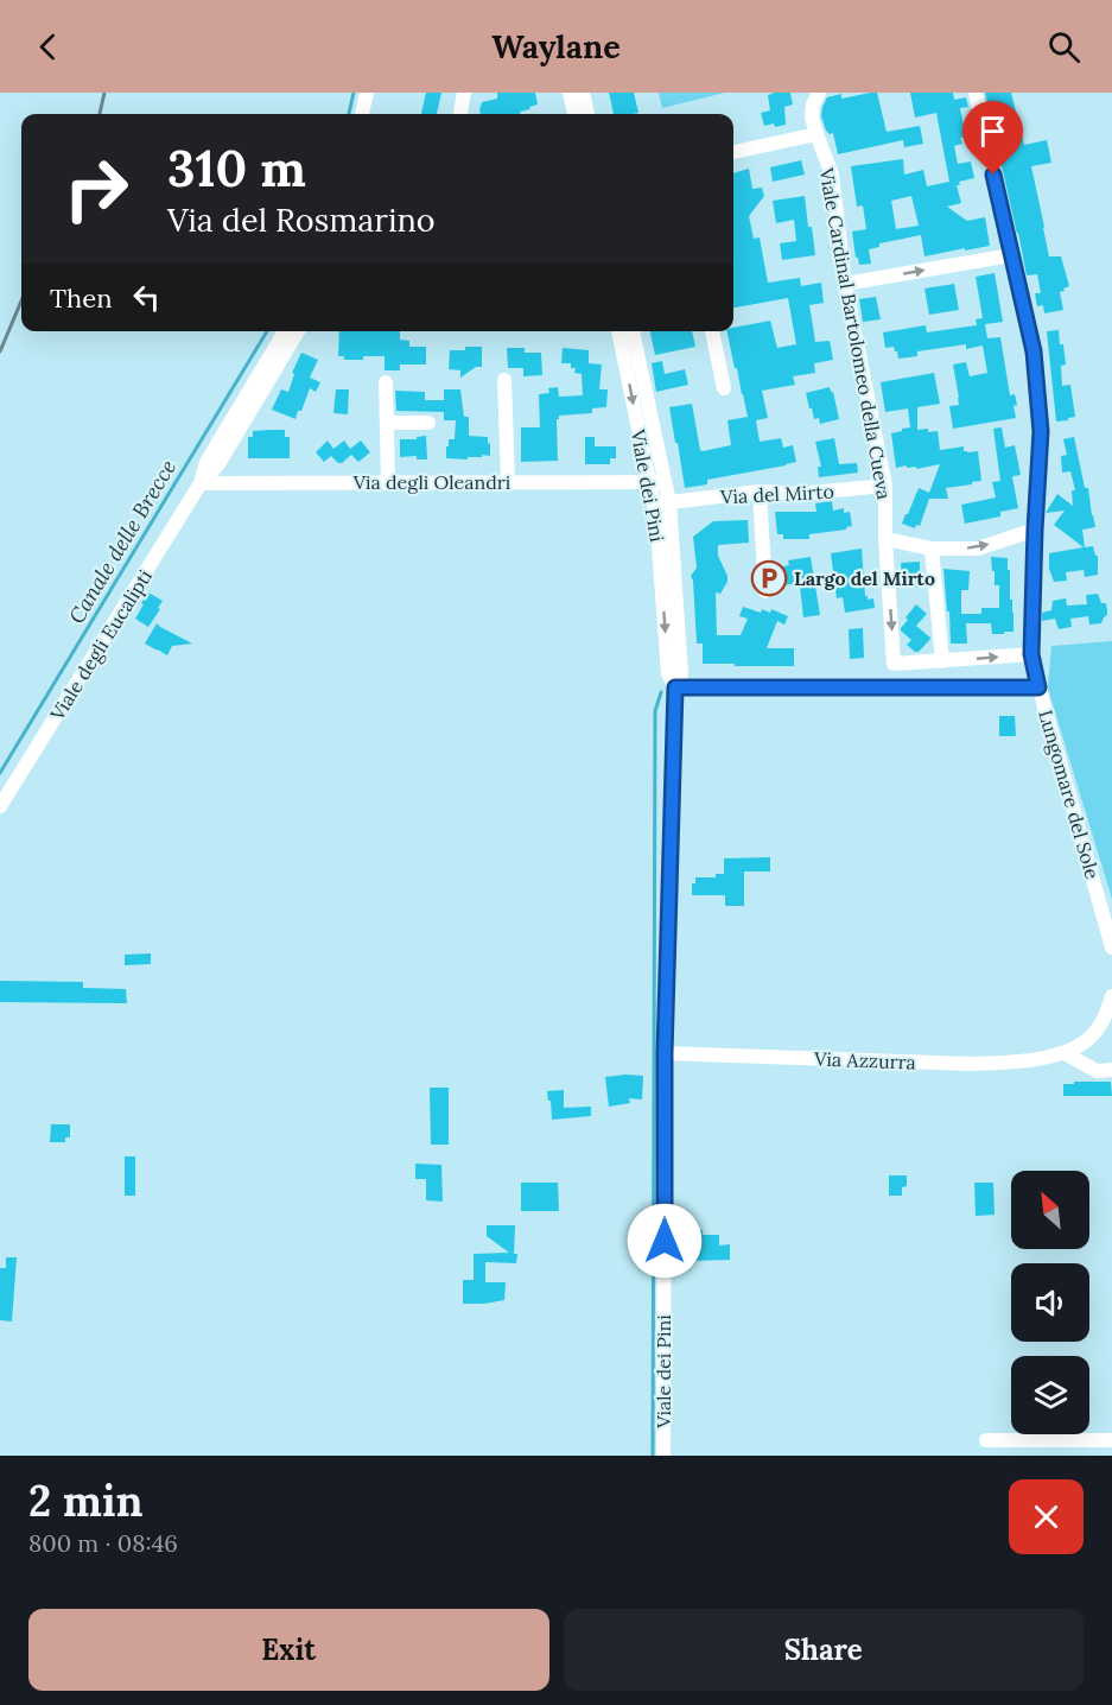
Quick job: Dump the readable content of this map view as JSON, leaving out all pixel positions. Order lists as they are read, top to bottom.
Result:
{
  "streets": {
    "street": [
      "Viale Cardinal Bartolomeo della Cueva",
      "Via degli Oleandri",
      "Viale dei Pini",
      "Via del Mirto",
      "Viale degli Eucalipti",
      "Lungomare del Sole",
      "Via Azzurra"
    ]
  },
  "crossings": [
    ["Viale Cardinal Bartolomeo della Cueva", "Via del Mirto"],
    ["Via degli Oleandri", "Viale dei Pini"],
    ["Via degli Oleandri", "Viale degli Eucalipti"],
    ["Viale dei Pini", "Via del Mirto"],
    ["Viale dei Pini", "Via Azzurra"]
  ],
  "water": ["Canale delle Brecce"],
  "places": {
    "parking": ["Largo del Mirto"]
  },
  "north": "top left",
  "page": {
    "header": "Waylane",
    "turn": ["310 m", "Via del Rosmarino"],
    "then": "Then",
    "heading": ["2 min", "800 m · 08:46"],
    "buttons": ["Exit", "Share"]
  }
}
